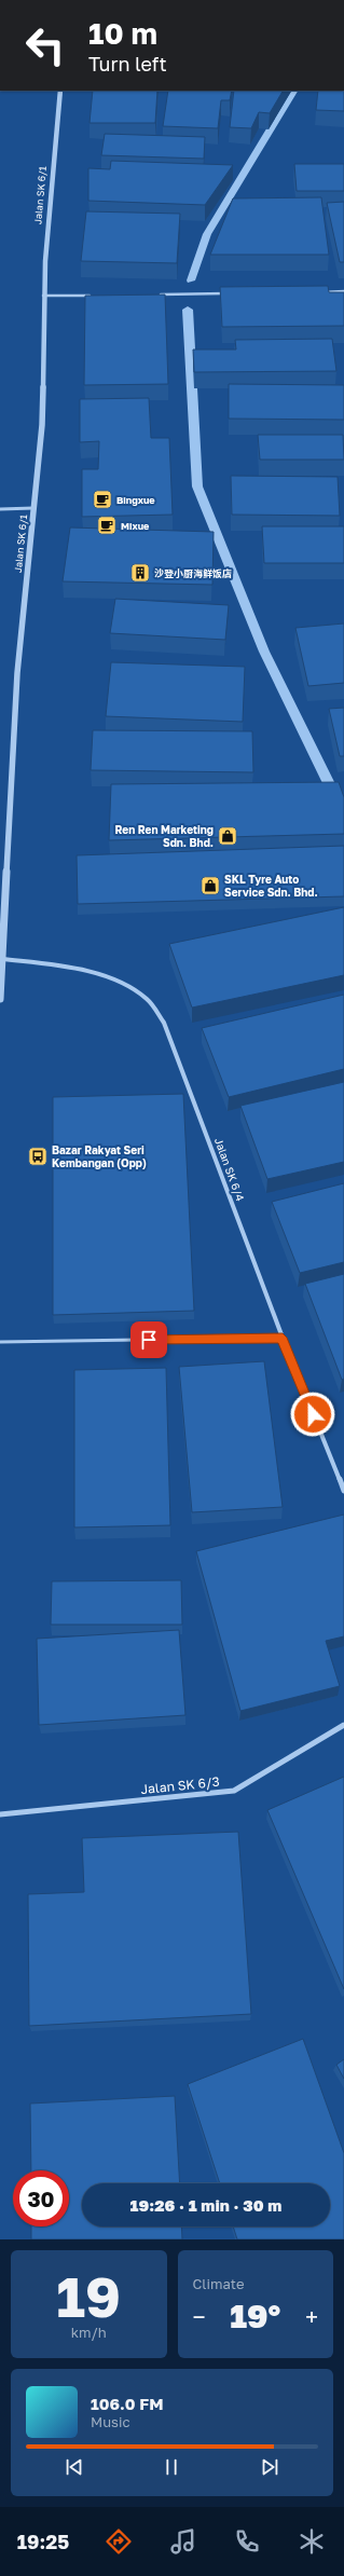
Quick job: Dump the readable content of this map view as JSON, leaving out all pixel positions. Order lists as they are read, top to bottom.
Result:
{
  "streets": {
    "street": ["Jalan SK 6/1", "Jalan SK 6/4", "Jalan SK 6/3"]
  },
  "crossings": [
    ["Jalan SK 6/1", "Jalan SK 6/4"]
  ],
  "places": {
    "cafe": ["Bingxue", "Mixue"],
    "building": ["沙登小厨海鲜饭店"],
    "shop": ["Ren Ren Marketing Sdn. Bhd.", "SKL Tyre Auto Service Sdn. Bhd."],
    "bus stop": ["Bazar Rakyat Seri Kembangan (Opp)"]
  },
  "page": {
    "turn": ["10 m", "Turn left"],
    "limit": "30",
    "trip": "19:26 · 1 min · 30 m",
    "tile": [
      ["19", "km/h"],
      "Climate"
    ],
    "heat": ["−", "19°", "+"],
    "song": ["106.0 FM", "Music"],
    "tabs": "19:25"
  }
}
